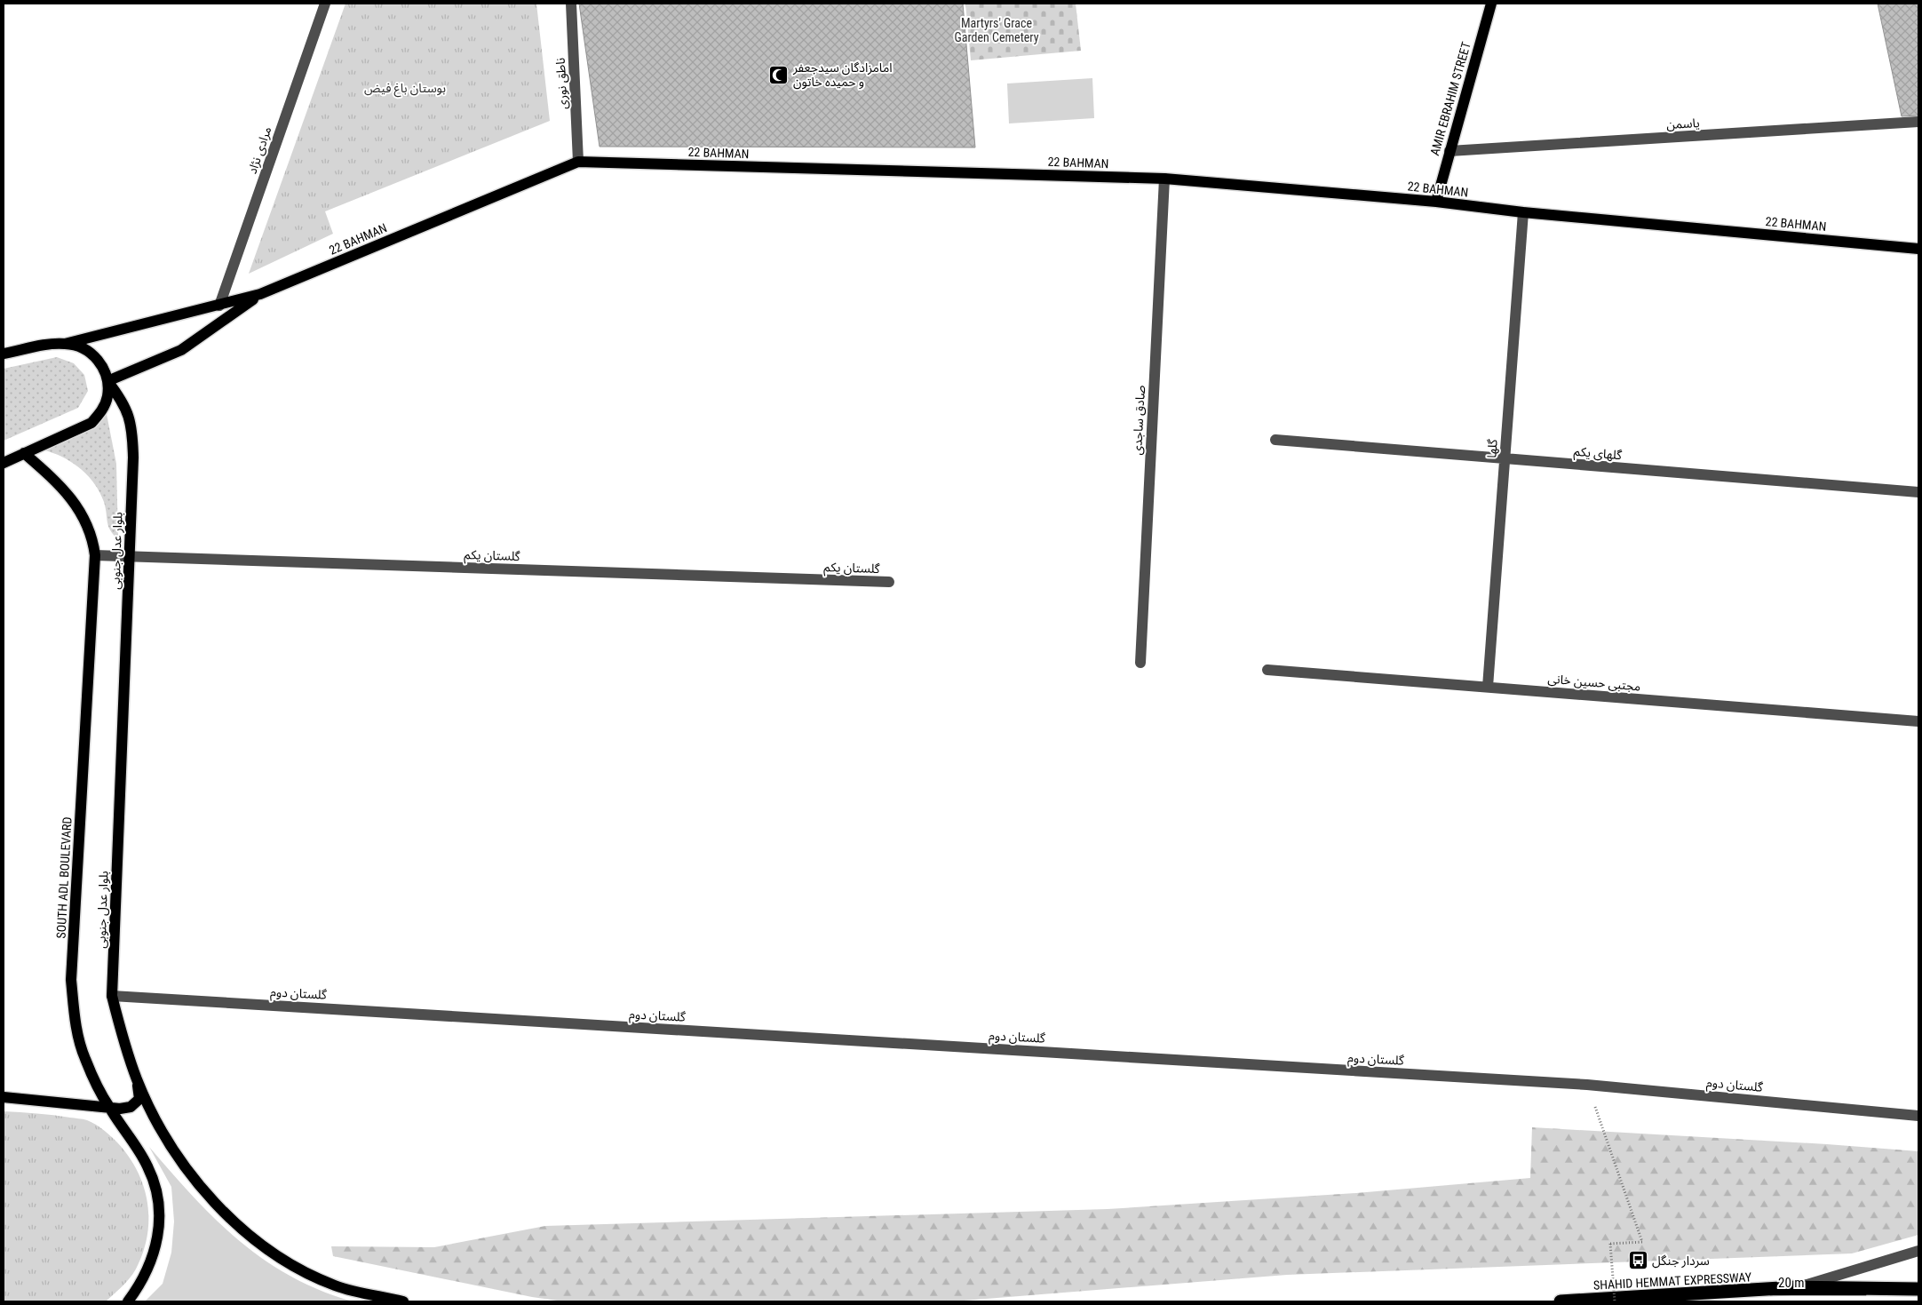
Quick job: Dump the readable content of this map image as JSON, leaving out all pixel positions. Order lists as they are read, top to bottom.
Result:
{
  "streets": {
    "highway": ["SHAHID HEMMAT EXPRESSWAY"],
    "main road": [
      "AMIR EBRAHIM STREET",
      "22 BAHMAN",
      "بلوار عدل جنوبی",
      "SOUTH ADL BOULEVARD"
    ],
    "street": [
      "ناطق نوری",
      "یاسمن",
      "مرادی نژاد",
      "صادق ساجدی",
      "گلها",
      "گلهای یکم",
      "گلستان یکم",
      "مجتبی حسین خانی",
      "گلستان دوم"
    ]
  },
  "crossings": [
    ["ناطق نوری", "22 BAHMAN"],
    ["AMIR EBRAHIM STREET", "یاسمن"],
    ["AMIR EBRAHIM STREET", "22 BAHMAN"],
    ["مرادی نژاد", "22 BAHMAN"],
    ["22 BAHMAN", "صادق ساجدی"],
    ["22 BAHMAN", "گلها"],
    ["22 BAHMAN", "بلوار عدل جنوبی"],
    ["گلها", "گلهای یکم"],
    ["گلها", "مجتبی حسین خانی"],
    ["بلوار عدل جنوبی", "گلستان یکم"],
    ["بلوار عدل جنوبی", "گلستان دوم"],
    ["گلستان یکم", "SOUTH ADL BOULEVARD"]
  ],
  "parks": ["Martyrs' Grace Garden Cemetery", "بوستان باغ فیض"],
  "places": {
    "mosque": ["امامزادگان سیدجعفر و حمیده خاتون"],
    "bus stop": ["سردار جنگل"]
  },
  "scale_bar": "20 m"
}
